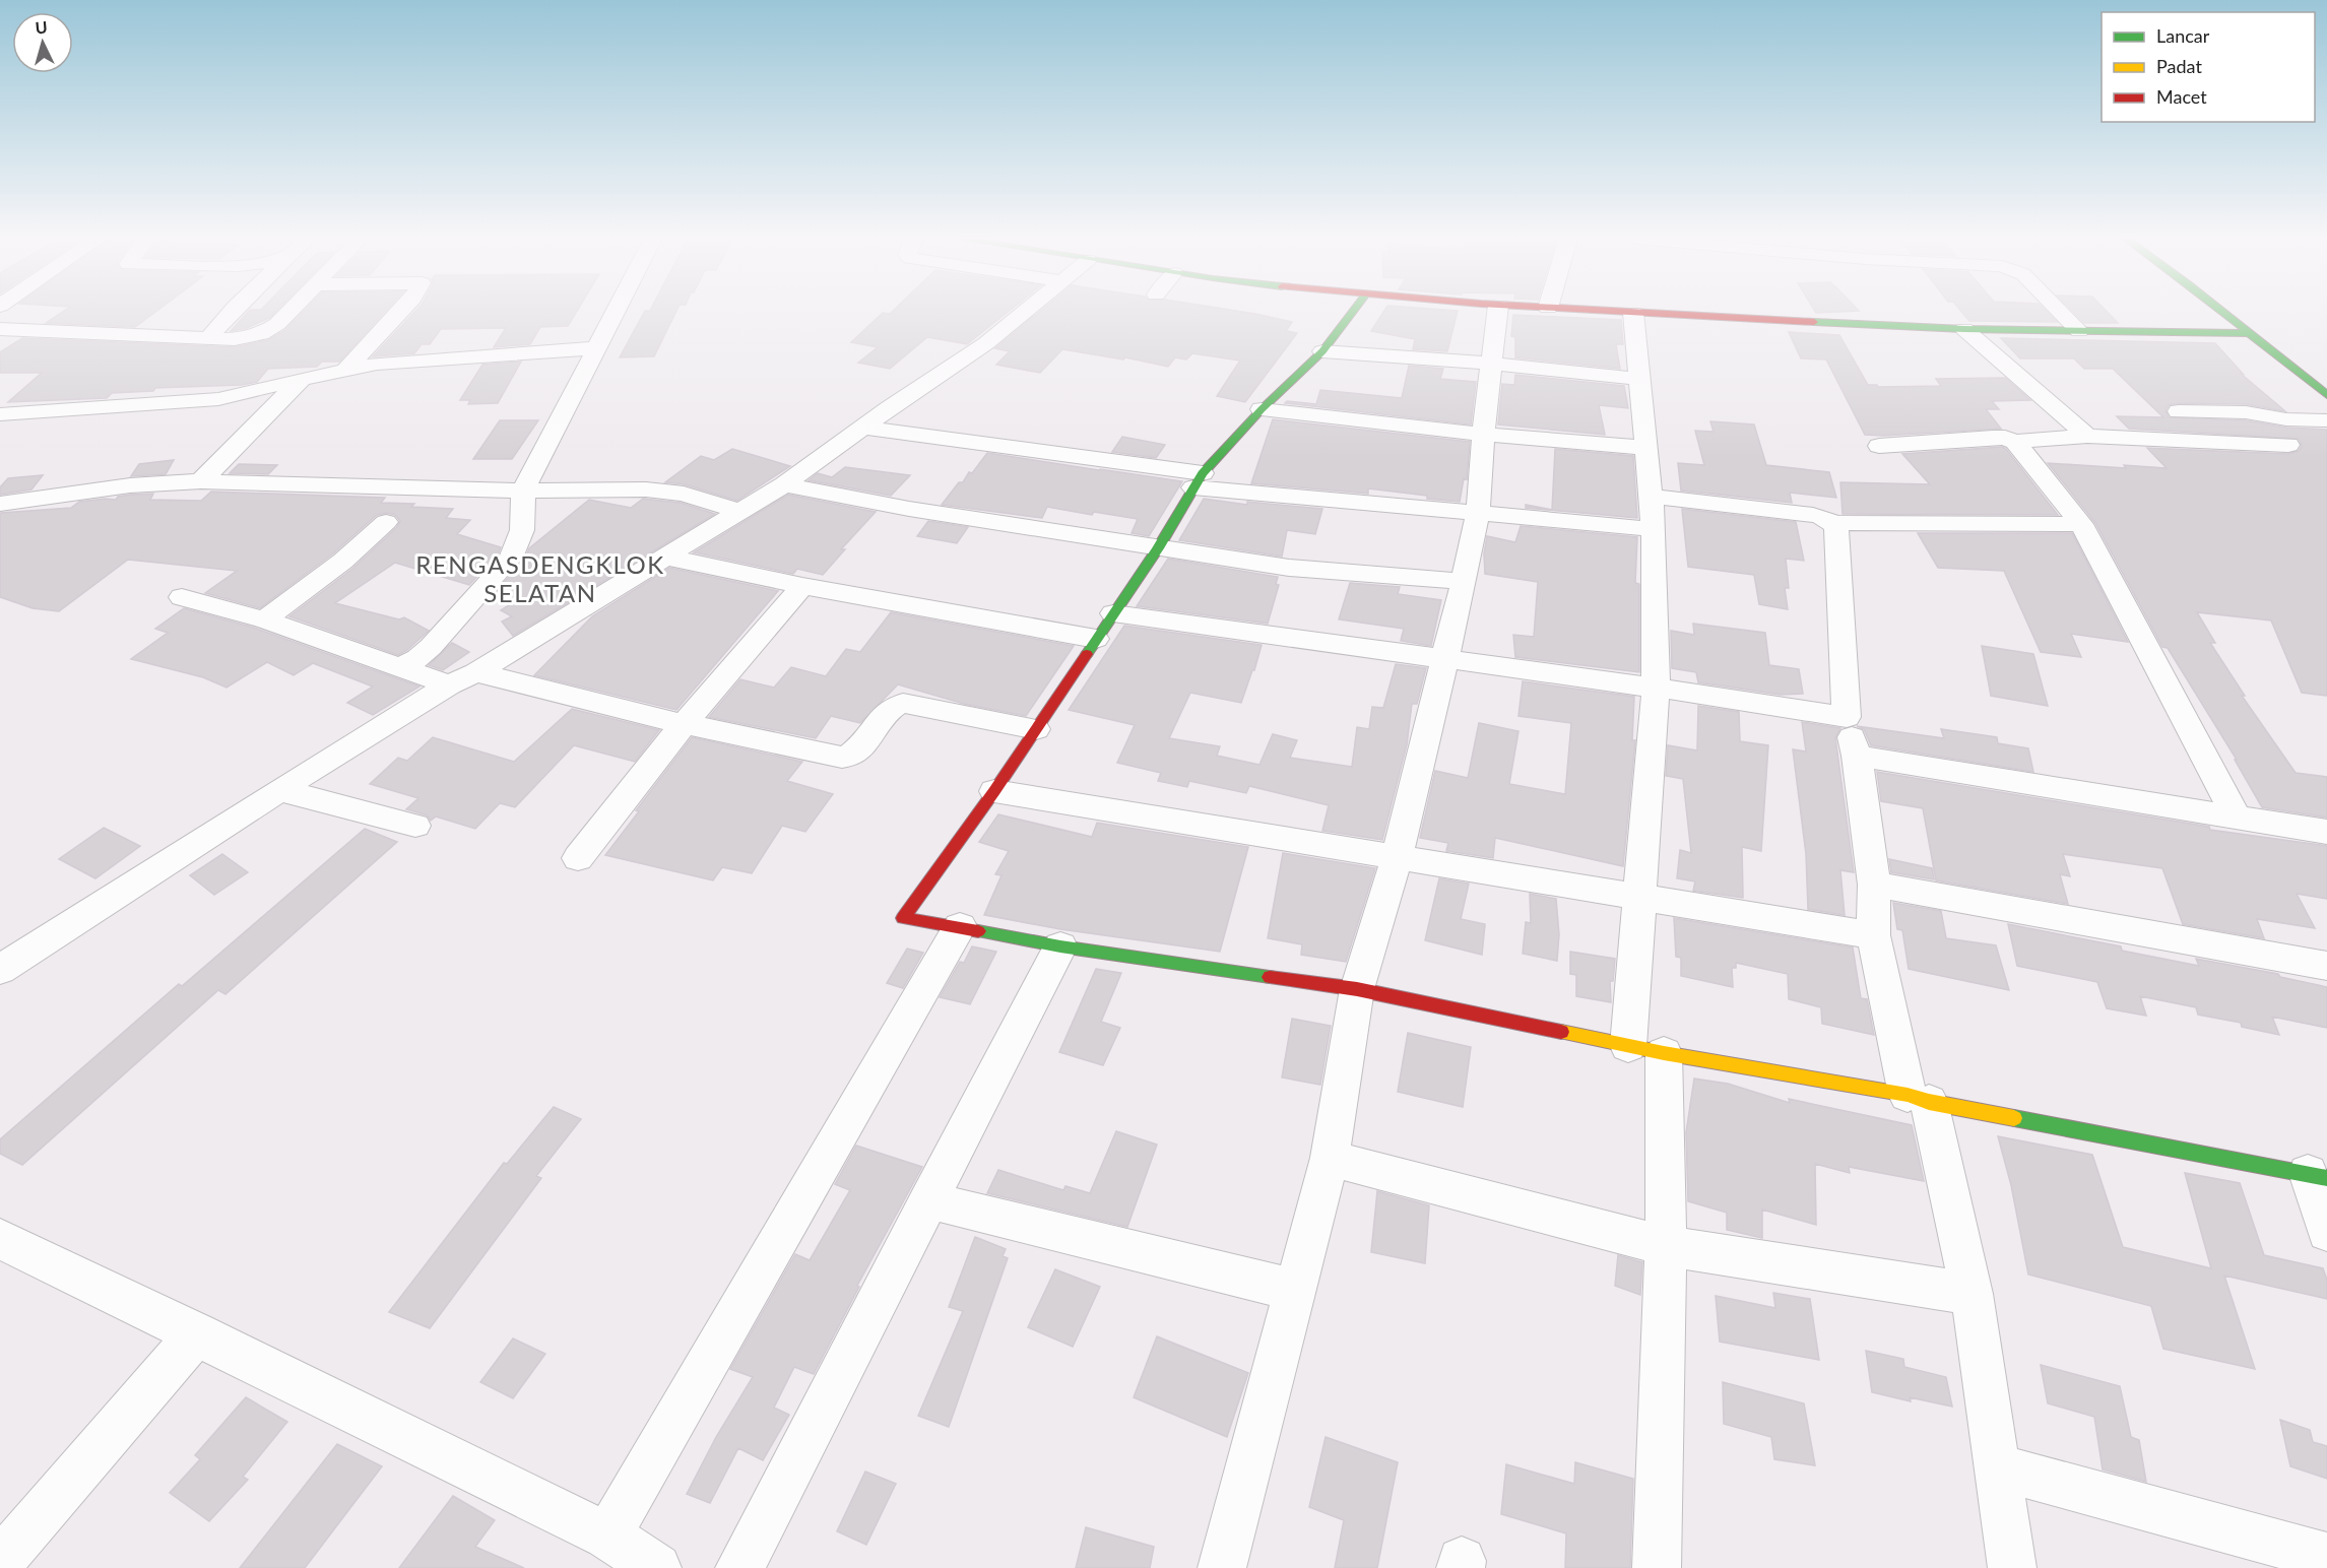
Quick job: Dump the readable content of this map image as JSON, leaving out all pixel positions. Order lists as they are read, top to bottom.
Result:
{
  "districts": ["RENGASDENGKLOK SELATAN"],
  "legend": ["Lancar", "Padat", "Macet"],
  "north": "top"
}
